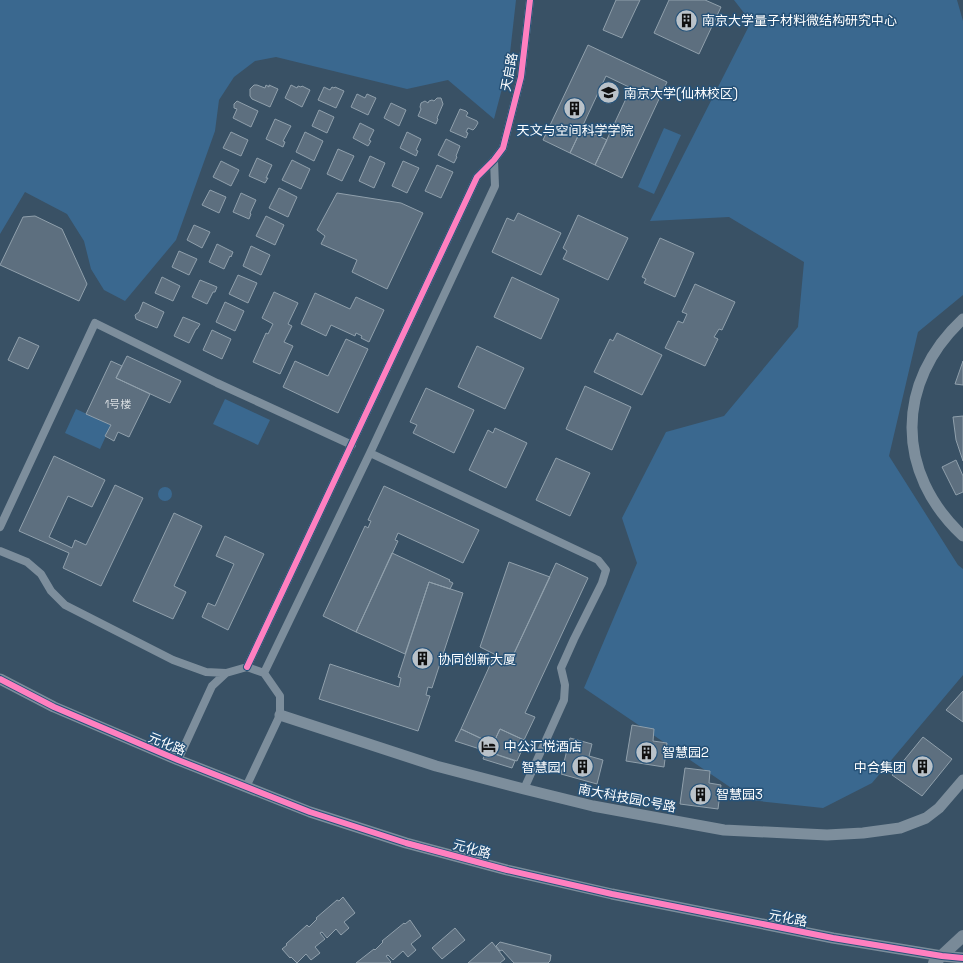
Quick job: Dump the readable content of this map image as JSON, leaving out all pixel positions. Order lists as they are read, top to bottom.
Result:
{
  "streets": {
    "street": ["天启路", "元化路", "南大科技园C号路"]
  },
  "places": {
    "building": [
      "南京大学量子材料微结构研究中心",
      "天文与空间科学学院",
      "协同创新大厦",
      "智慧园2",
      "智慧园1",
      "中合集团",
      "智慧园3"
    ],
    "school or university": ["南京大学(仙林校区)"],
    "hotel": ["中公汇悦酒店"]
  },
  "house_numbers": ["1号楼"]
}
